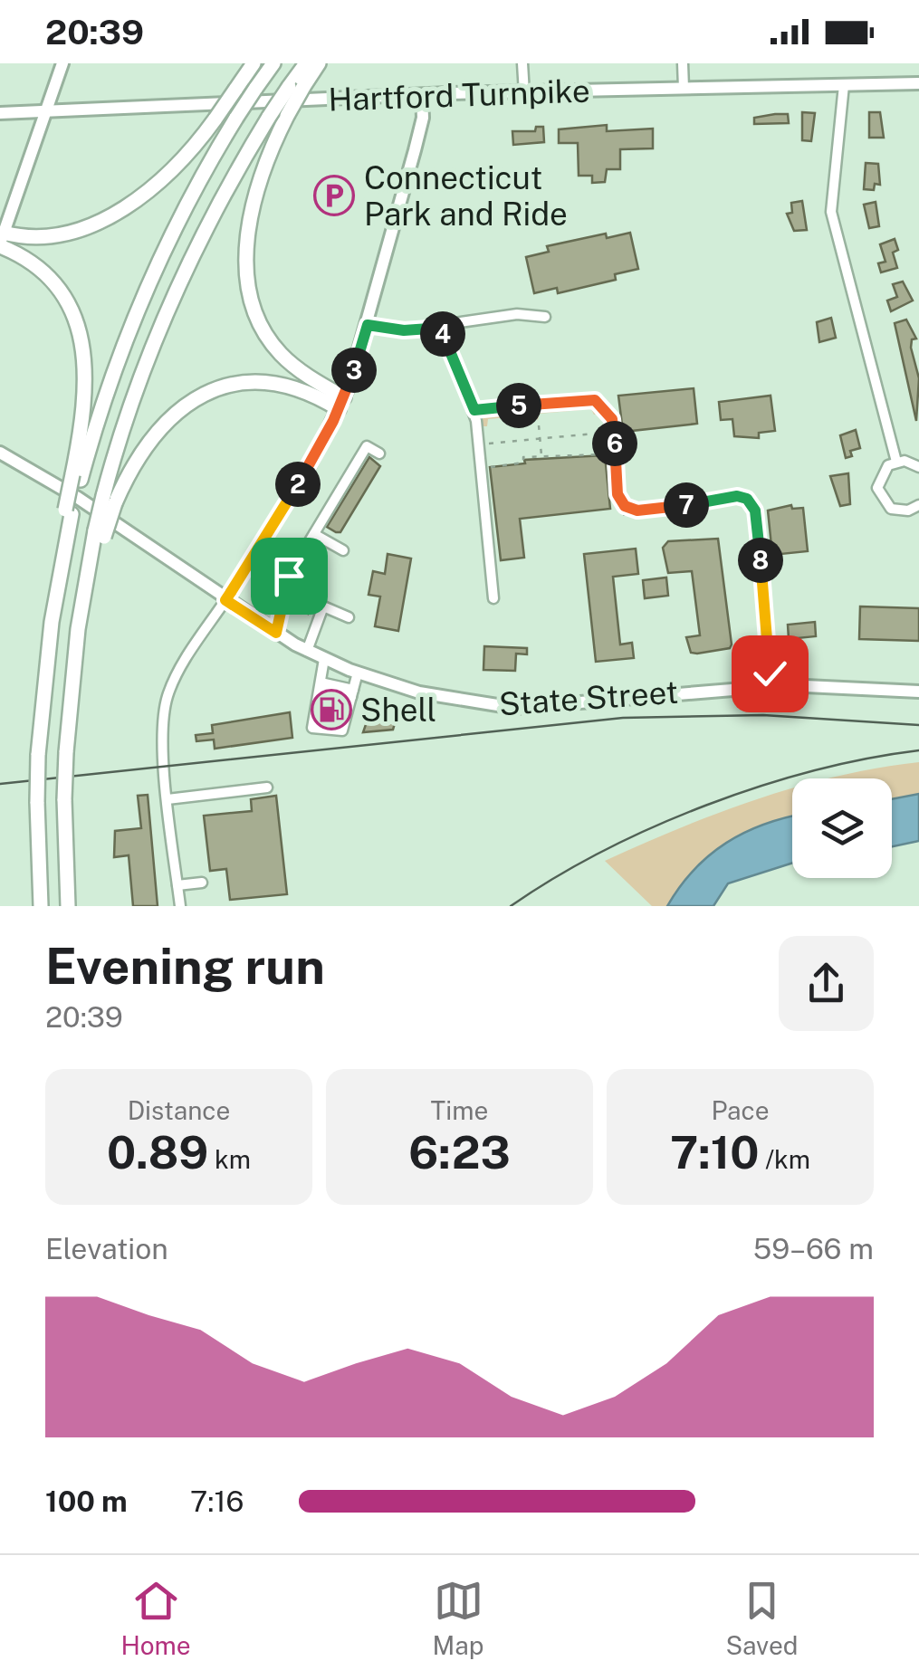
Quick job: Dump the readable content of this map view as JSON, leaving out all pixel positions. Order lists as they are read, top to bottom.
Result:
{
  "streets": {
    "main road": ["Hartford Turnpike", "State Street"]
  },
  "places": {
    "parking": ["Connecticut Park and Ride"],
    "fuel station": ["Shell"]
  },
  "page": {
    "status": "20:39",
    "pins": [
      "4",
      "3",
      "5",
      "6",
      "2",
      "7",
      "8"
    ],
    "heading": ["Evening run", "20:39"],
    "stats": [
      ["Distance", "0.89 km"],
      ["Time", "6:23"],
      ["Pace", "7:10 /km"]
    ],
    "chart": ["Elevation", "59–66 m"],
    "list": [
      {
        "name": "100 m",
        "note": "7:16"
      }
    ],
    "tabs": ["Home", "Map", "Saved"]
  }
}
